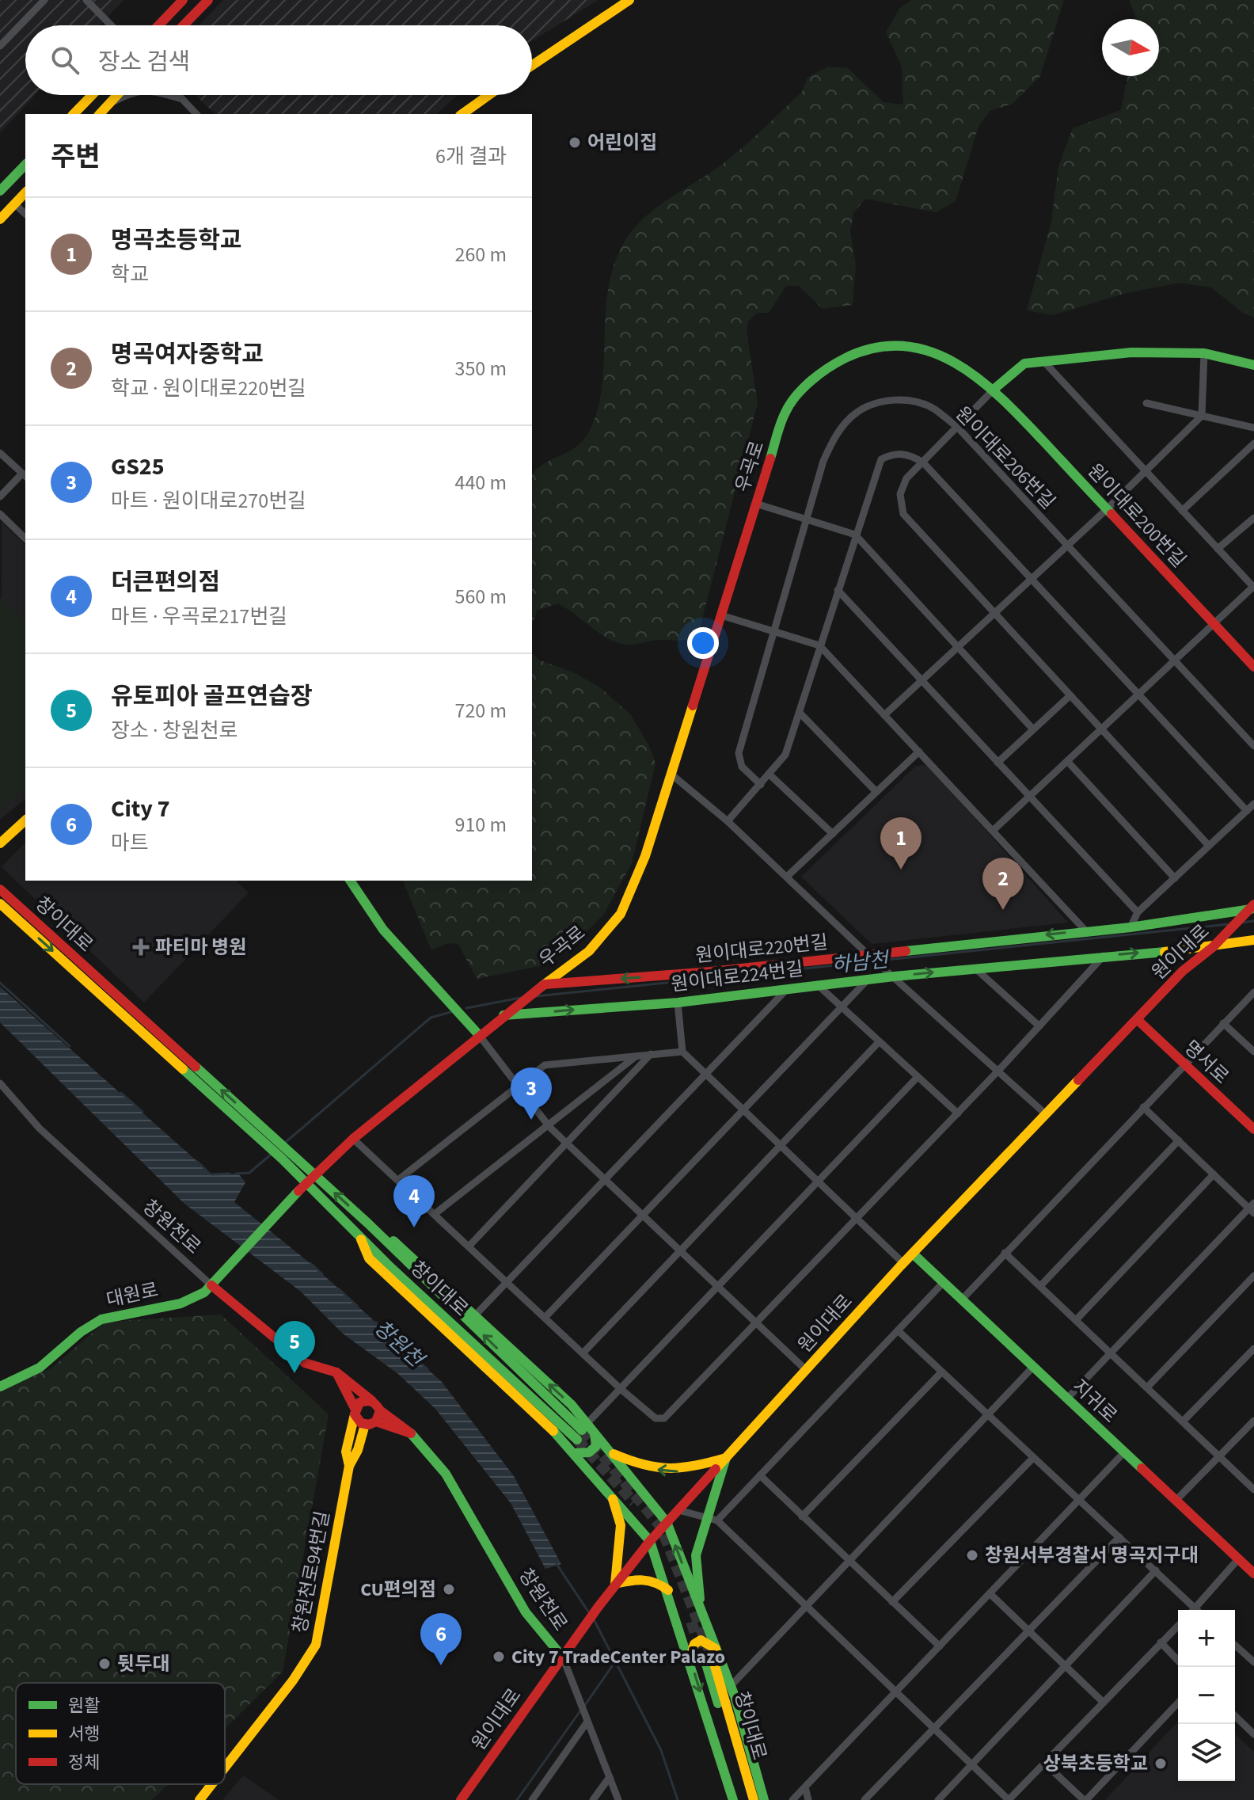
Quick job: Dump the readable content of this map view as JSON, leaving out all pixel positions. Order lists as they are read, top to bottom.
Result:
{
  "streets": {
    "street": [
      "원이대로206번길",
      "우곡로",
      "원이대로200번길",
      "창이대로",
      "원이대로220번길",
      "원이대로",
      "원이대로224번길",
      "명서로",
      "창원천로",
      "대원로",
      "지귀로",
      "창원천로94번길"
    ]
  },
  "crossings": [
    ["우곡로", "원이대로200번길"],
    ["우곡로", "원이대로220번길"],
    ["우곡로", "원이대로224번길"],
    ["창이대로", "대원로"],
    ["원이대로220번길", "원이대로"],
    ["원이대로", "원이대로224번길"],
    ["원이대로", "명서로"],
    ["원이대로", "창원천로"],
    ["원이대로", "지귀로"],
    ["창원천로", "대원로"]
  ],
  "one_way": ["원이대로220번길"],
  "water": ["하남천", "창원천"],
  "places": {
    "other": [
      "어린이집",
      "창원서부경찰서 명곡지구대",
      "CU편의점",
      "City 7 TradeCenter Palazo",
      "뒷두대",
      "상북초등학교"
    ],
    "health": ["파티마 병원"]
  },
  "legend": ["원활", "서행", "정체"],
  "north": "right",
  "page": {
    "search": "장소 검색",
    "heading": ["주변", "6개 결과"],
    "list": [
      {
        "mark": "1",
        "name": "명곡초등학교",
        "note": "학교",
        "value": "260 m"
      },
      {
        "mark": "2",
        "name": "명곡여자중학교",
        "note": "학교 · 원이대로220번길",
        "value": "350 m"
      },
      {
        "mark": "3",
        "name": "GS25",
        "note": "마트 · 원이대로270번길",
        "value": "440 m"
      },
      {
        "mark": "4",
        "name": "더큰편의점",
        "note": "마트 · 우곡로217번길",
        "value": "560 m"
      },
      {
        "mark": "5",
        "name": "유토피아 골프연습장",
        "note": "장소 · 창원천로",
        "value": "720 m"
      },
      {
        "mark": "6",
        "name": "City 7",
        "note": "마트",
        "value": "910 m"
      }
    ],
    "pins": [
      "1",
      "2",
      "3",
      "4",
      "5",
      "6"
    ],
    "map_buttons": ["+", "−"]
  }
}
